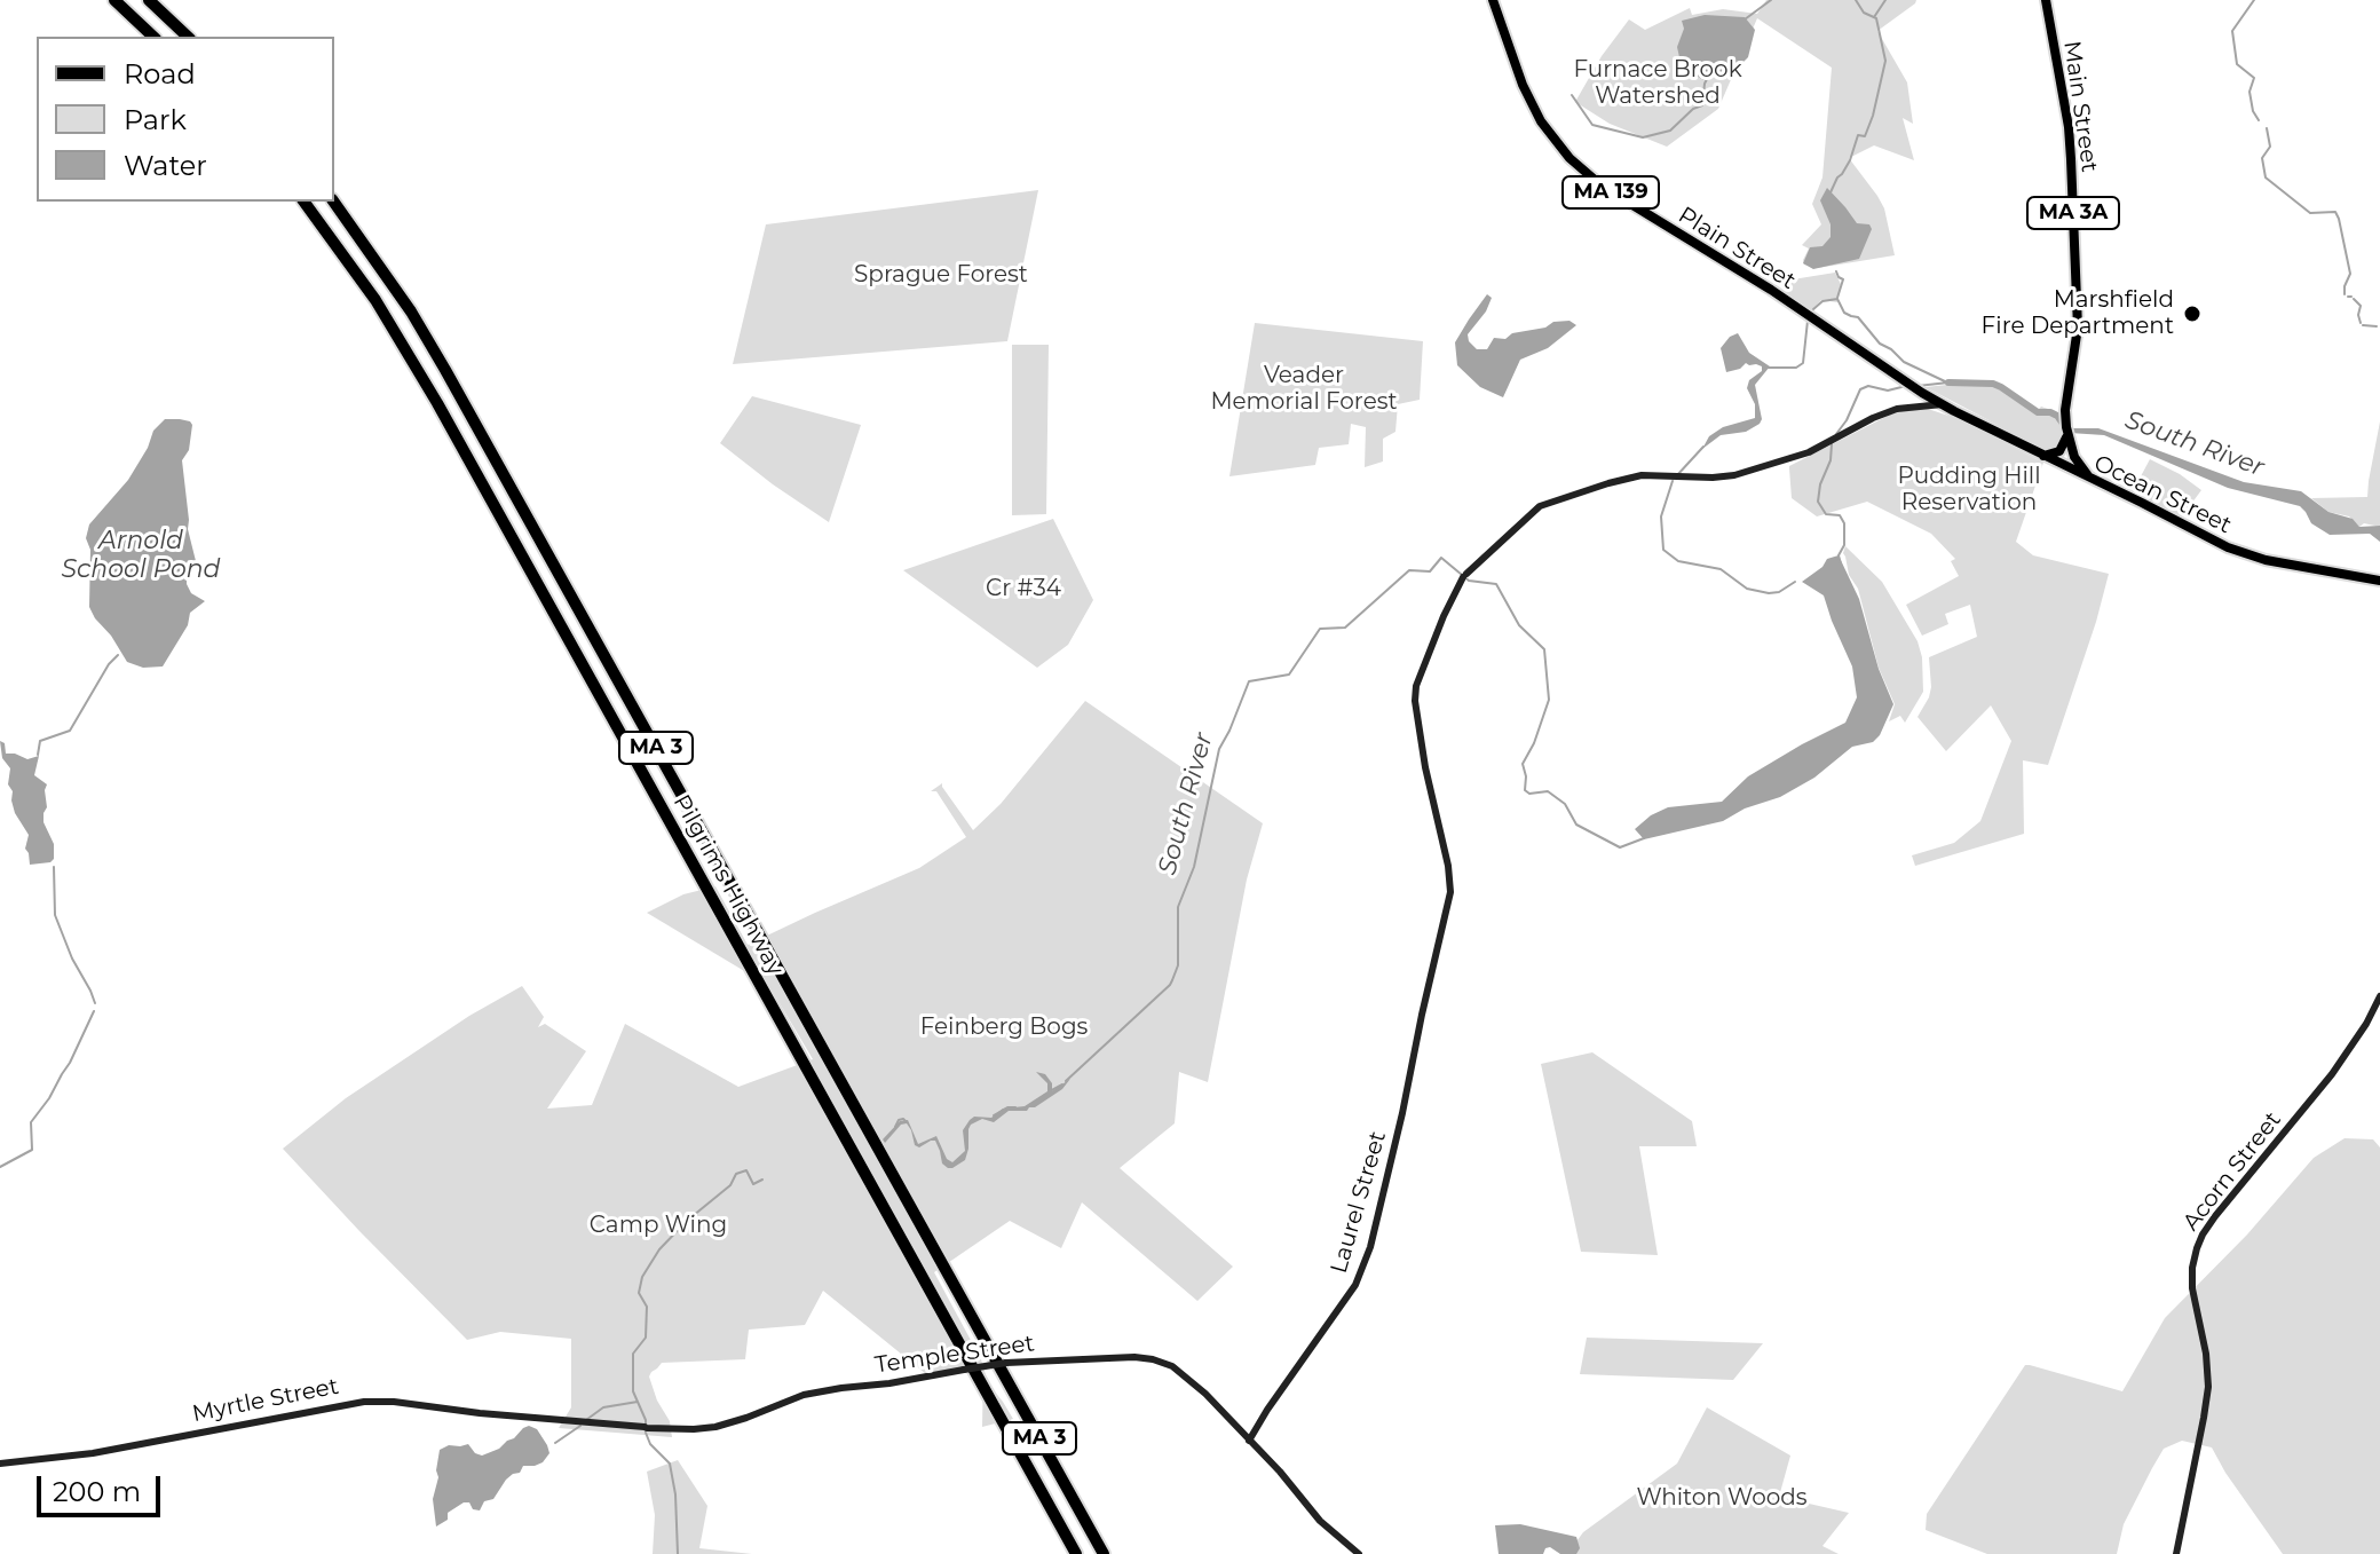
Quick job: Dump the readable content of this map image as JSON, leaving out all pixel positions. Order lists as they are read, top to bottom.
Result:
{
  "streets": {
    "highway": ["MA 3", "Pilgrims Highway"],
    "main road": [
      "Main Street",
      "MA 139",
      "MA 3A",
      "Plain Street",
      "Ocean Street",
      "Acorn Street",
      "Laurel Street",
      "Temple Street",
      "Myrtle Street"
    ]
  },
  "crossings": [
    ["Main Street", "MA 3A"],
    ["Main Street", "Ocean Street"],
    ["MA 3A", "Ocean Street"],
    ["Plain Street", "Ocean Street"],
    ["Plain Street", "Laurel Street"],
    ["Ocean Street", "Laurel Street"],
    ["Laurel Street", "Temple Street"],
    ["Temple Street", "Myrtle Street"]
  ],
  "water": ["South River", "Arnold School Pond"],
  "parks": [
    "Furnace Brook Watershed",
    "Sprague Forest",
    "Veader Memorial Forest",
    "Pudding Hill Reservation",
    "Cr #34",
    "Feinberg Bogs",
    "Camp Wing",
    "Whiton Woods"
  ],
  "places": ["Marshfield Fire Department"],
  "legend": ["Road", "Park", "Water"],
  "scale_bar": "200 m"
}
